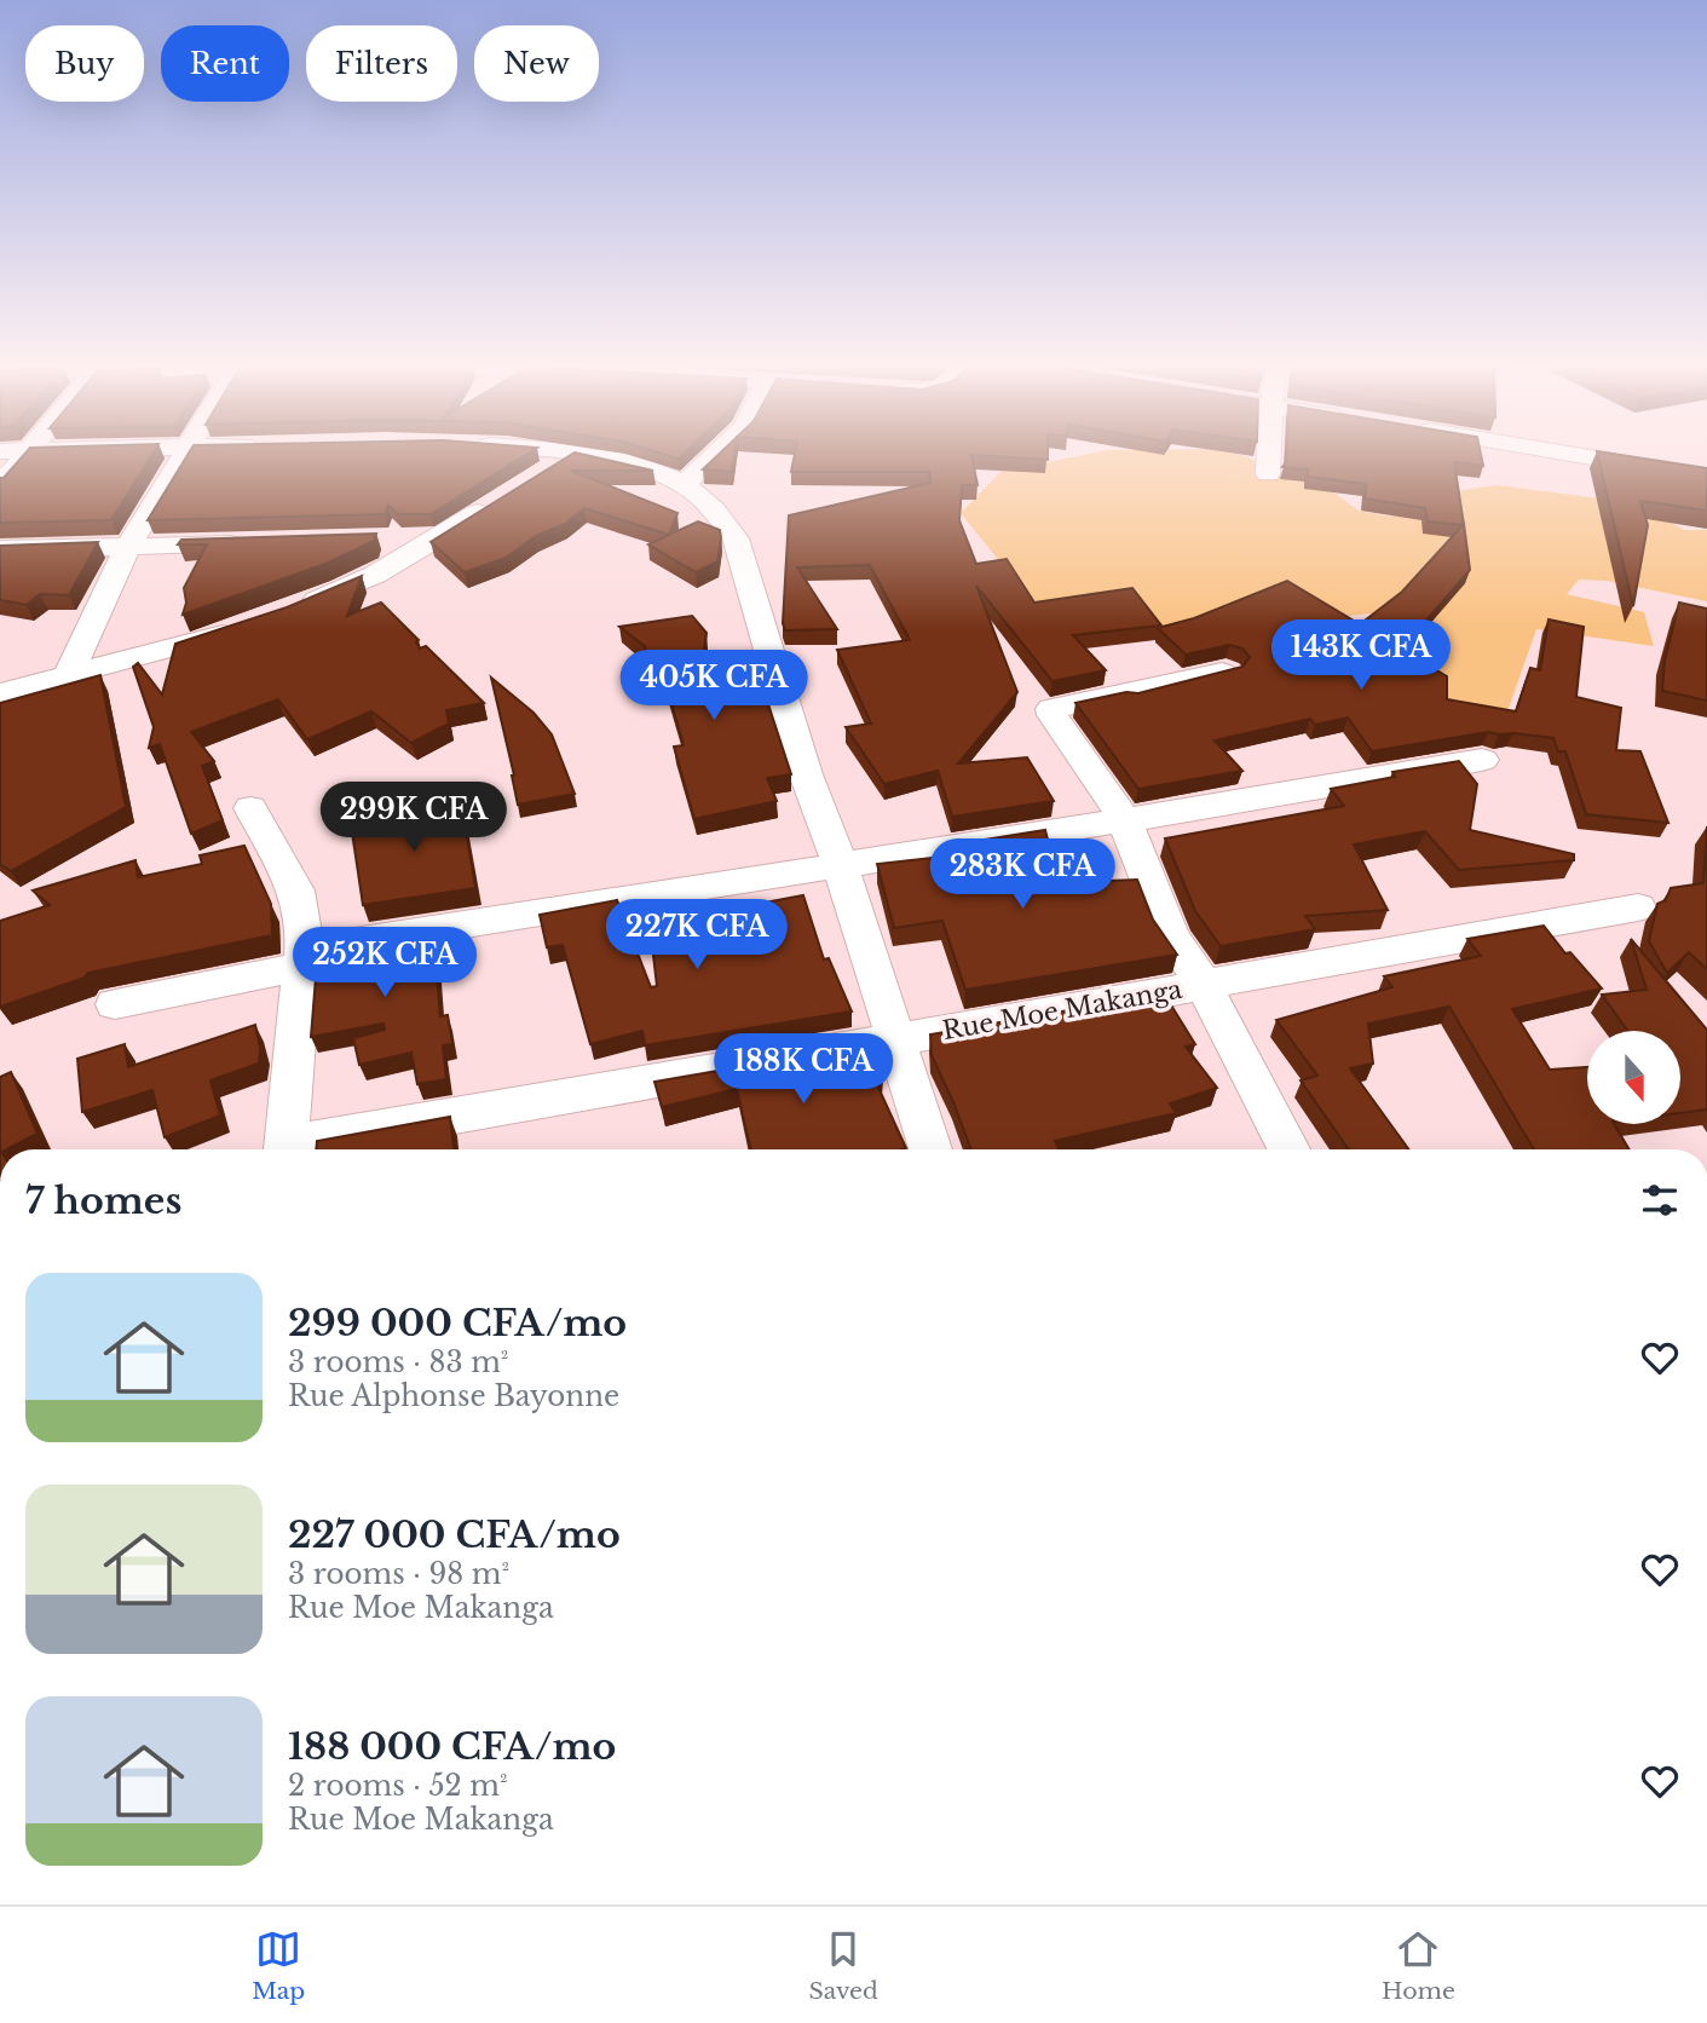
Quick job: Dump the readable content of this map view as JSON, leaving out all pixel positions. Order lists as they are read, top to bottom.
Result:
{
  "streets": {
    "street": ["Rue Moe Makanga"]
  },
  "north": "bottom",
  "page": {
    "chip": [
      "Buy",
      "Rent",
      "Filters",
      "New"
    ],
    "price": [
      "143K CFA",
      "405K CFA",
      "299K CFA",
      "283K CFA",
      "227K CFA",
      "252K CFA",
      "188K CFA"
    ],
    "heading": "7 homes",
    "list": [
      {
        "name": "299 000 CFA/mo",
        "note": "3 rooms · 83 m² · Rue Alphonse Bayonne"
      },
      {
        "name": "227 000 CFA/mo",
        "note": "3 rooms · 98 m² · Rue Moe Makanga"
      },
      {
        "name": "188 000 CFA/mo",
        "note": "2 rooms · 52 m² · Rue Moe Makanga"
      }
    ],
    "tabs": ["Map", "Saved", "Home"]
  }
}
